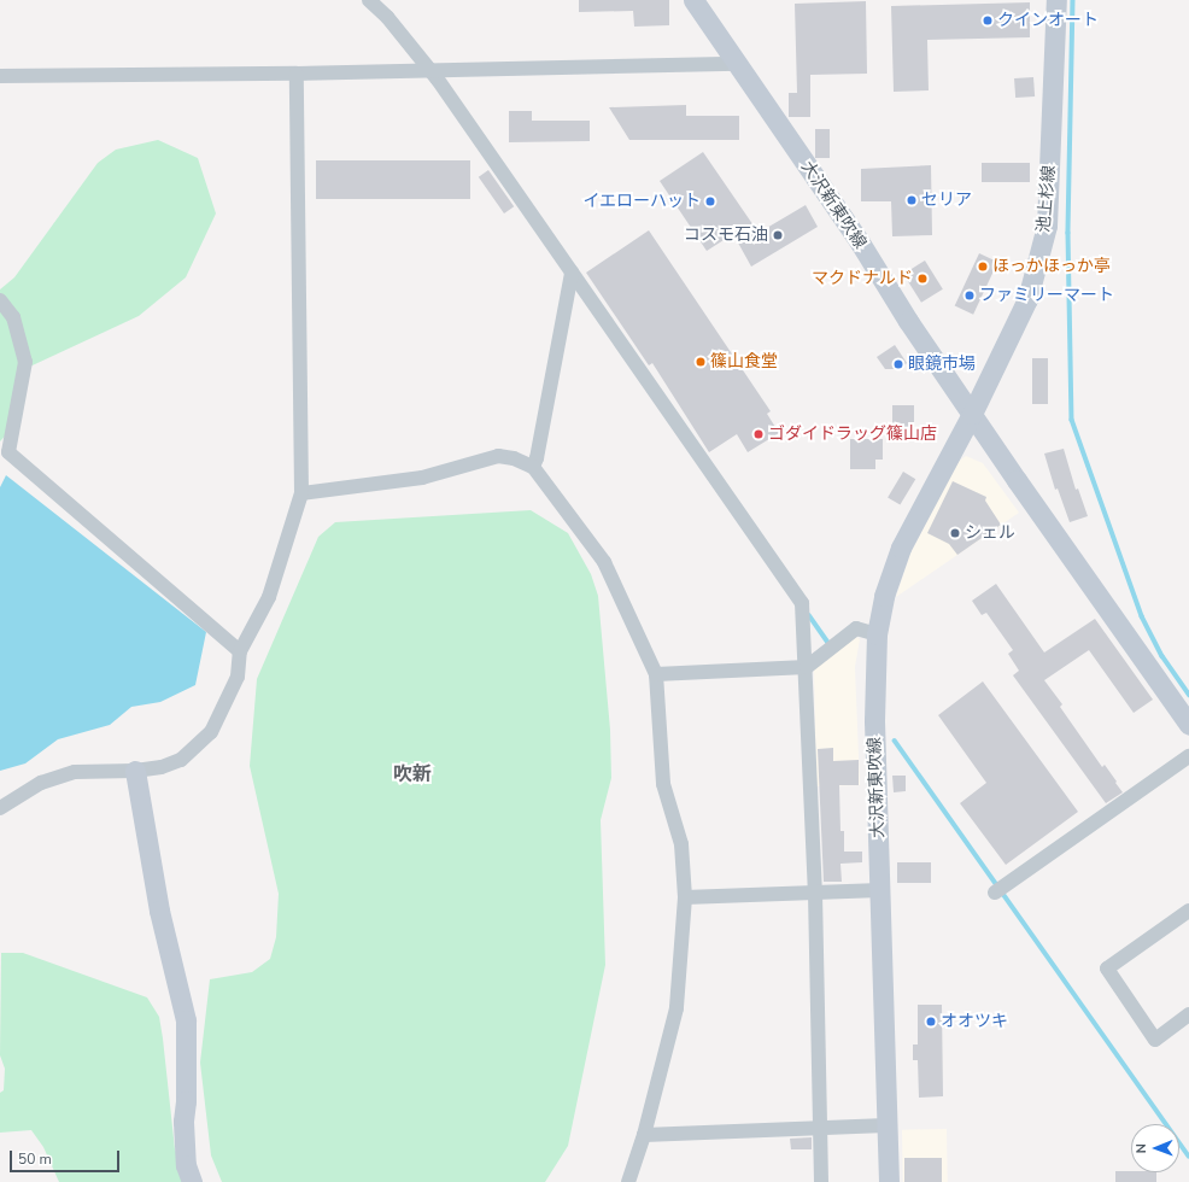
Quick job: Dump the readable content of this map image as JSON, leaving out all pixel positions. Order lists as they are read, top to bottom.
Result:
{
  "streets": {
    "main road": ["池上杉線", "大沢新東吹線"]
  },
  "crossings": [
    ["池上杉線", "大沢新東吹線"]
  ],
  "districts": ["吹新"],
  "places": [
    "クインオート",
    "セリア",
    "イエローハット",
    "コスモ石油",
    "ほっかほっか亭",
    "マクドナルド",
    "ファミリーマート",
    "篠山食堂",
    "眼鏡市場",
    "ゴダイドラッグ篠山店",
    "シェル",
    "オオツキ"
  ],
  "scale_bar": "50 m",
  "north": "left"
}
